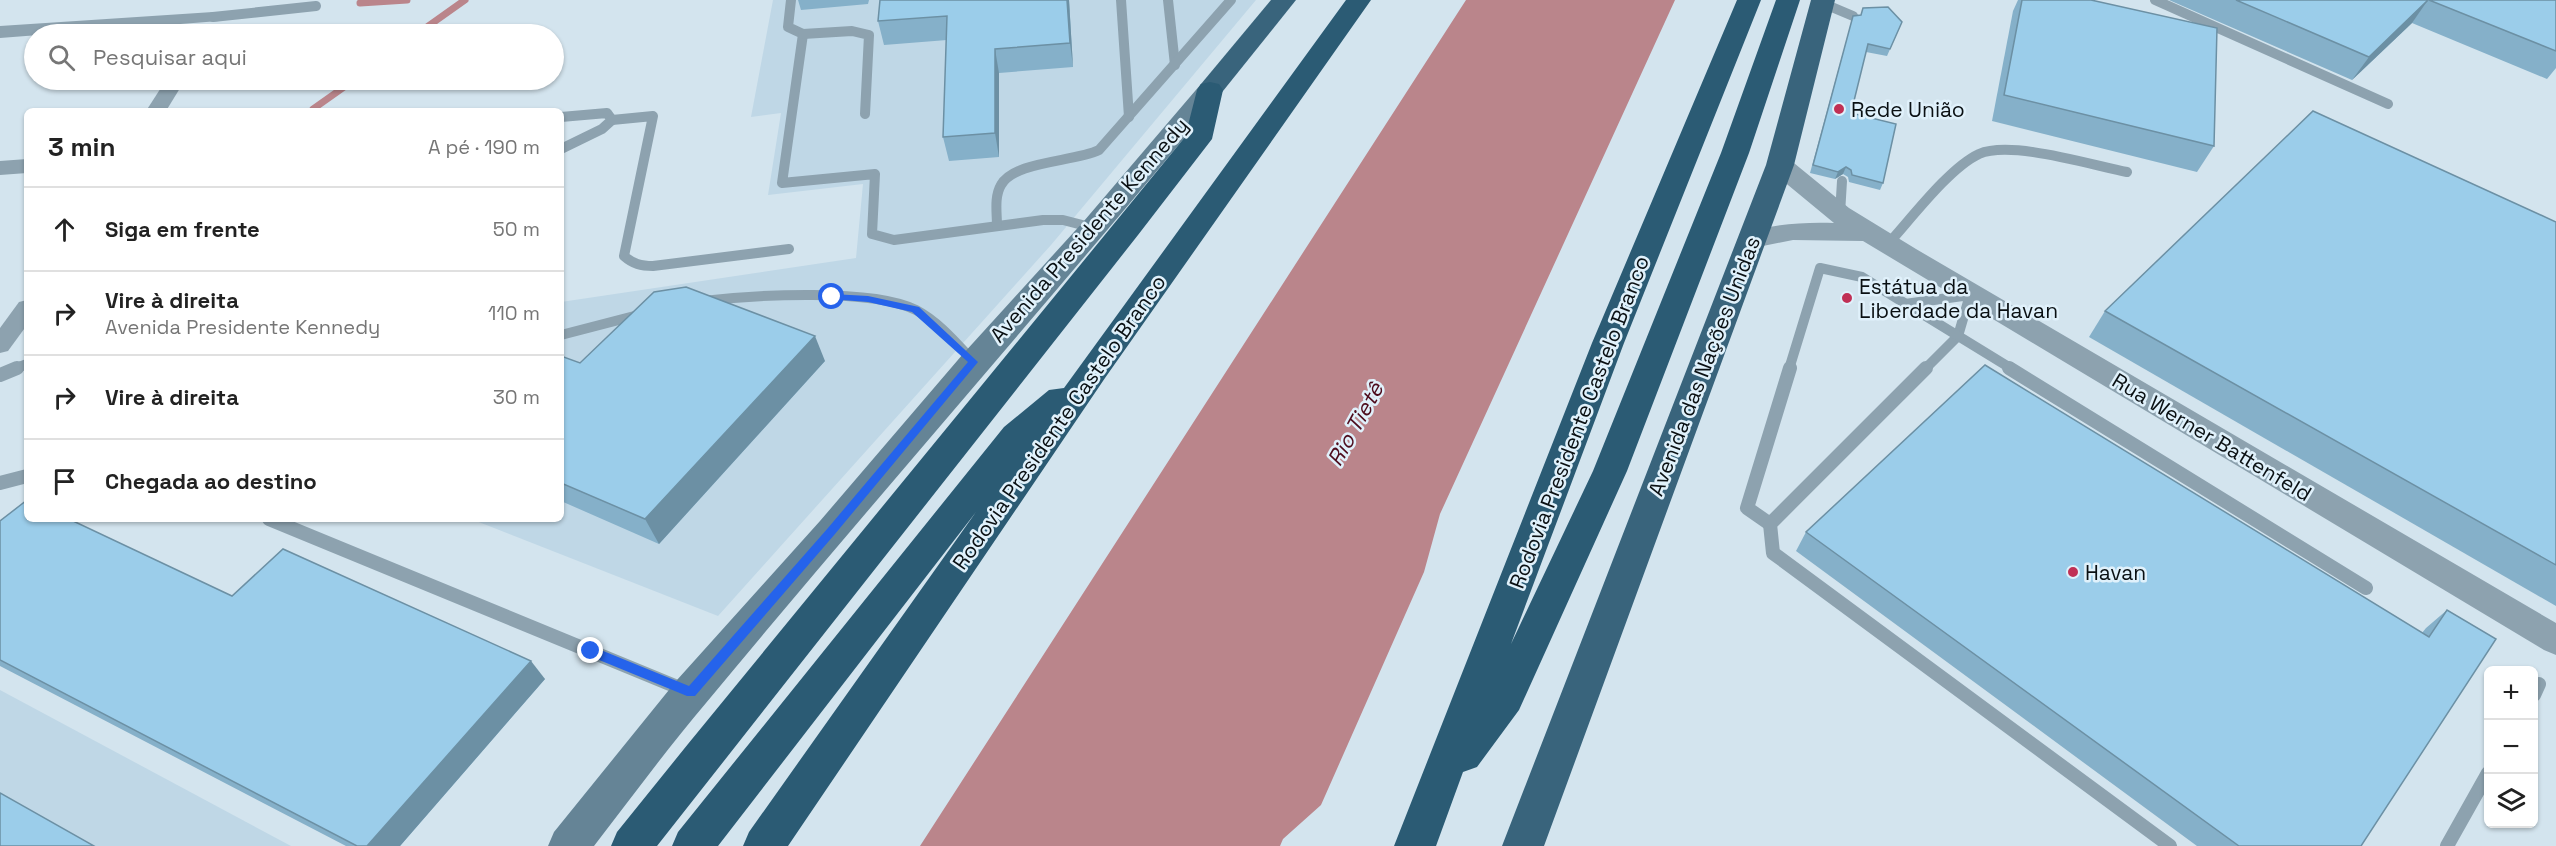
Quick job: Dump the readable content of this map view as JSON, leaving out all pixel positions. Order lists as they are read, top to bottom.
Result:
{
  "streets": {
    "highway": ["Avenida Presidente Kennedy", "Avenida das Nações Unidas", "Rodovia Presidente Castelo Branco"],
    "street": ["Rua Werner Battenfeld"]
  },
  "crossings": [
    ["Avenida das Nações Unidas", "Rua Werner Battenfeld"]
  ],
  "water": ["Rio Tietê"],
  "places": ["Rede União", "Estátua da Liberdade da Havan", "Havan"],
  "page": {
    "search": "Pesquisar aqui",
    "heading": ["3 min", "A pé · 190 m"],
    "list": [
      ["Siga em frente", "50 m"],
      ["Vire à direita", "Avenida Presidente Kennedy", "110 m"],
      ["Vire à direita", "30 m"],
      "Chegada ao destino"
    ],
    "map_buttons": ["+", "−"]
  }
}
